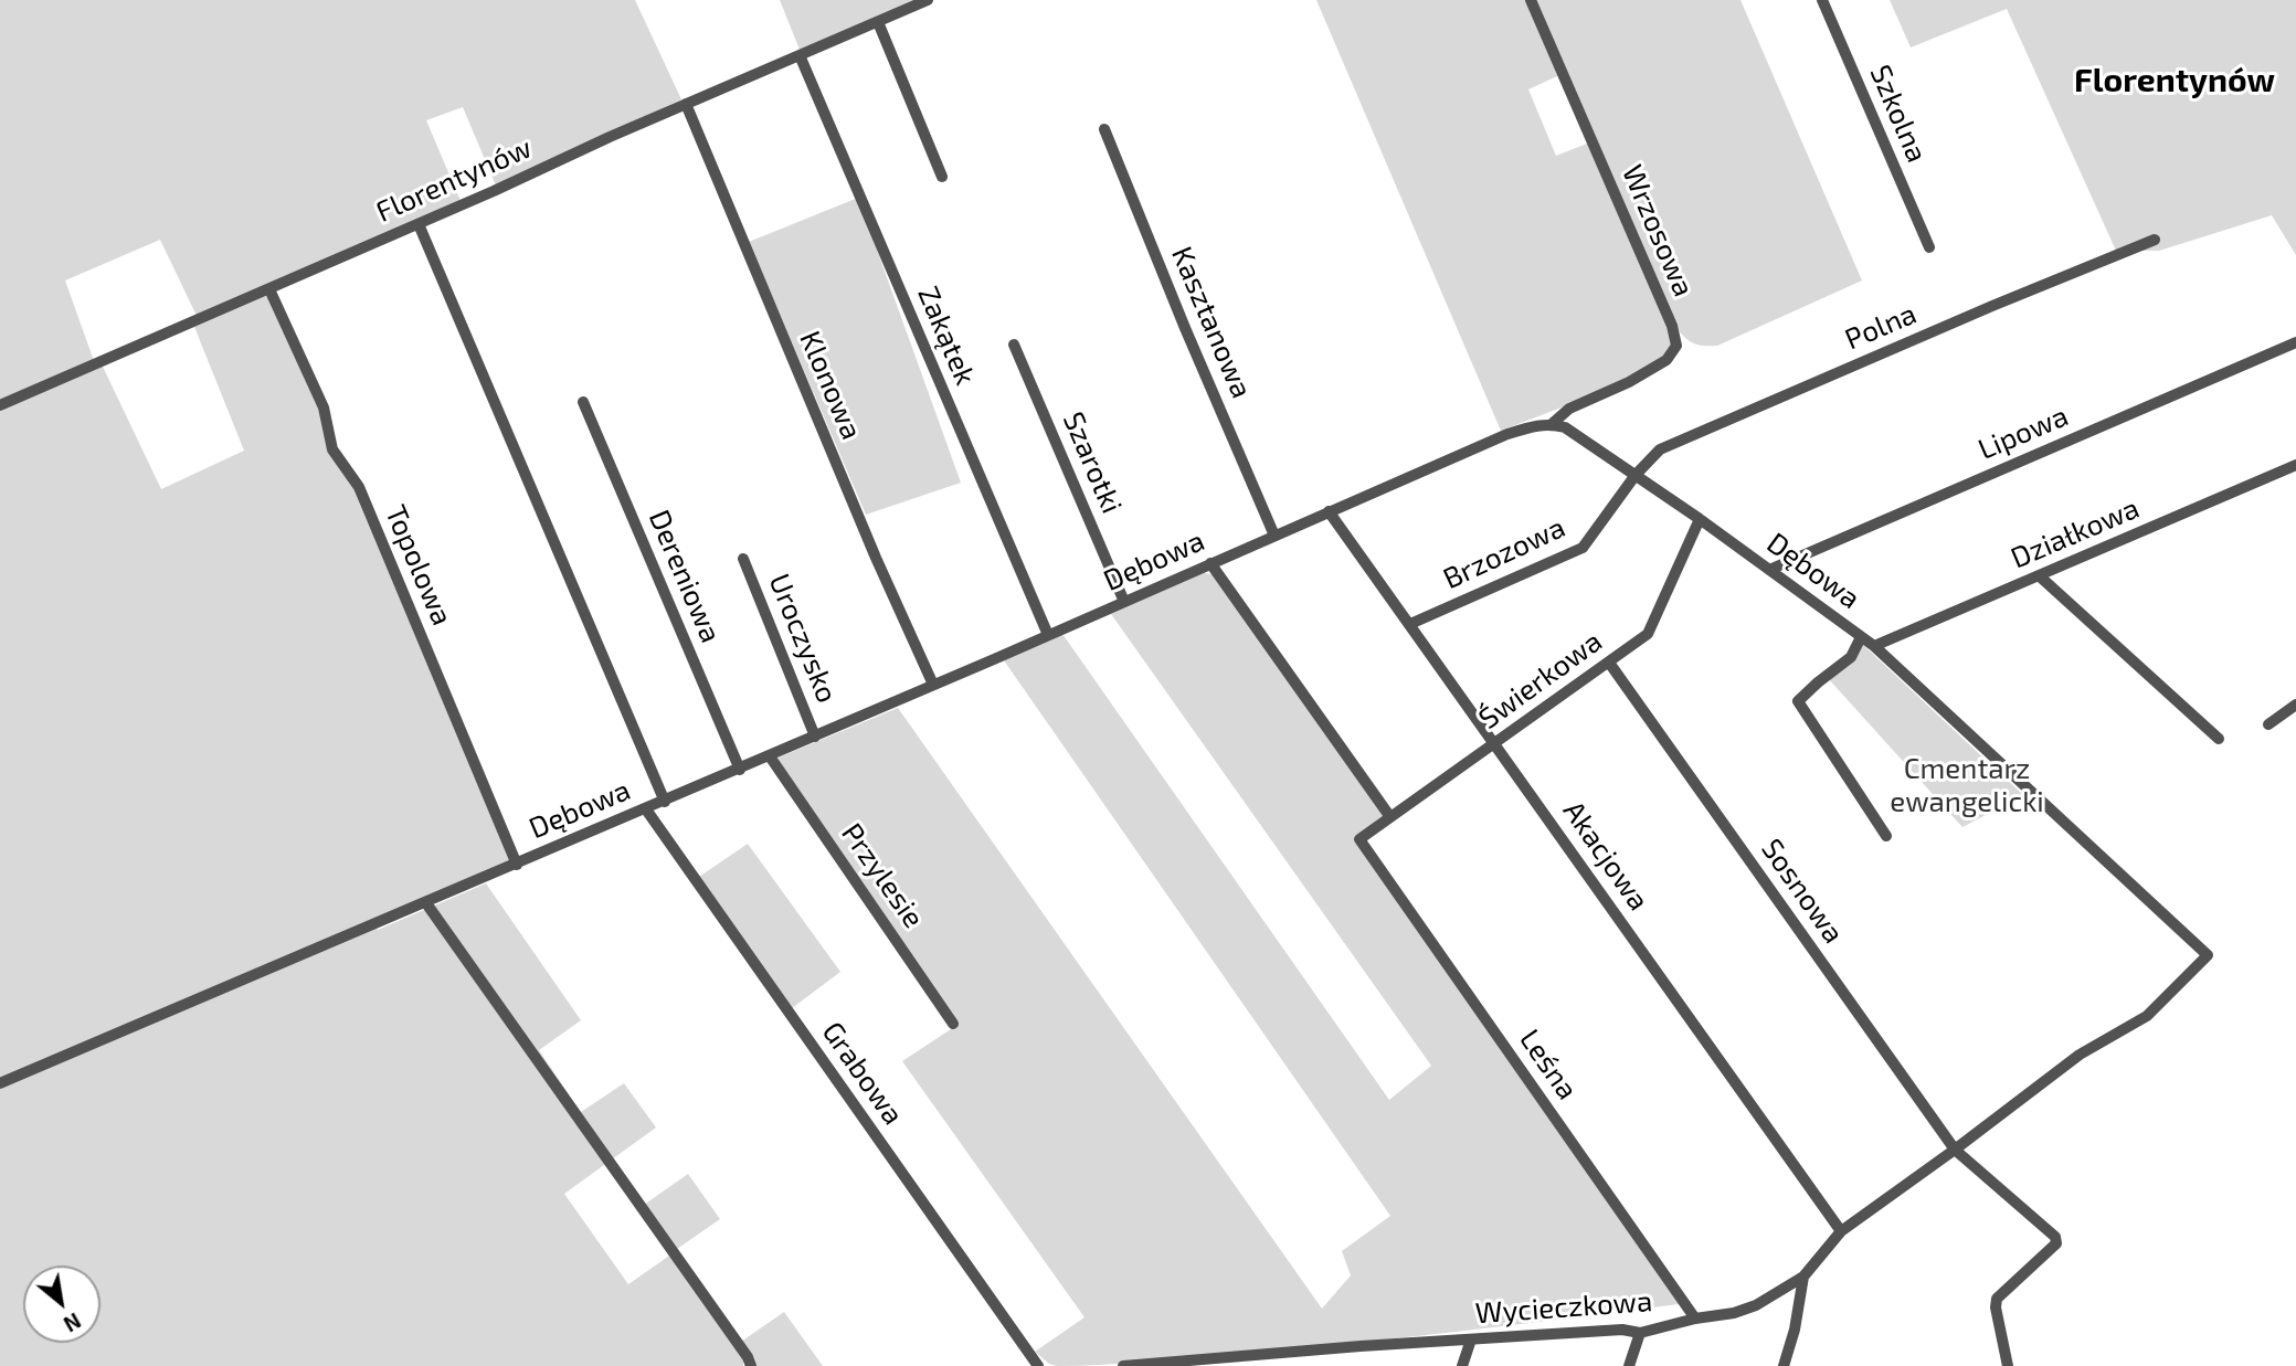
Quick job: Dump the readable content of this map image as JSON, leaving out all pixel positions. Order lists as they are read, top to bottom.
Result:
{
  "streets": {
    "street": [
      "Szkolna",
      "Florentynów",
      "Wrzosowa",
      "Kasztanowa",
      "Polna",
      "Zakątek",
      "Klonowa",
      "Lipowa",
      "Szarotki",
      "Działkowa",
      "Brzozowa",
      "Dębowa",
      "Topolowa",
      "Dereniowa",
      "Uroczysko",
      "Świerkowa",
      "Akacjowa",
      "Przylesie",
      "Sosnowa",
      "Leśna",
      "Grabowa",
      "Wycieczkowa"
    ]
  },
  "crossings": [
    ["Florentynów", "Zakątek"],
    ["Florentynów", "Klonowa"],
    ["Florentynów", "Topolowa"],
    ["Wrzosowa", "Dębowa"],
    ["Kasztanowa", "Dębowa"],
    ["Polna", "Brzozowa"],
    ["Polna", "Dębowa"],
    ["Zakątek", "Dębowa"],
    ["Klonowa", "Dębowa"],
    ["Lipowa", "Dębowa"],
    ["Szarotki", "Dębowa"],
    ["Działkowa", "Dębowa"],
    ["Brzozowa", "Dębowa"],
    ["Brzozowa", "Akacjowa"],
    ["Dębowa", "Topolowa"],
    ["Dębowa", "Dereniowa"],
    ["Dębowa", "Uroczysko"],
    ["Dębowa", "Świerkowa"],
    ["Dębowa", "Akacjowa"],
    ["Dębowa", "Przylesie"],
    ["Dębowa", "Grabowa"],
    ["Dębowa", "Wycieczkowa"],
    ["Świerkowa", "Akacjowa"],
    ["Świerkowa", "Sosnowa"],
    ["Świerkowa", "Leśna"],
    ["Akacjowa", "Wycieczkowa"],
    ["Sosnowa", "Wycieczkowa"],
    ["Leśna", "Wycieczkowa"]
  ],
  "districts": ["Florentynów"],
  "parks": ["Cmentarz ewangelicki"],
  "north": "bottom right"
}
